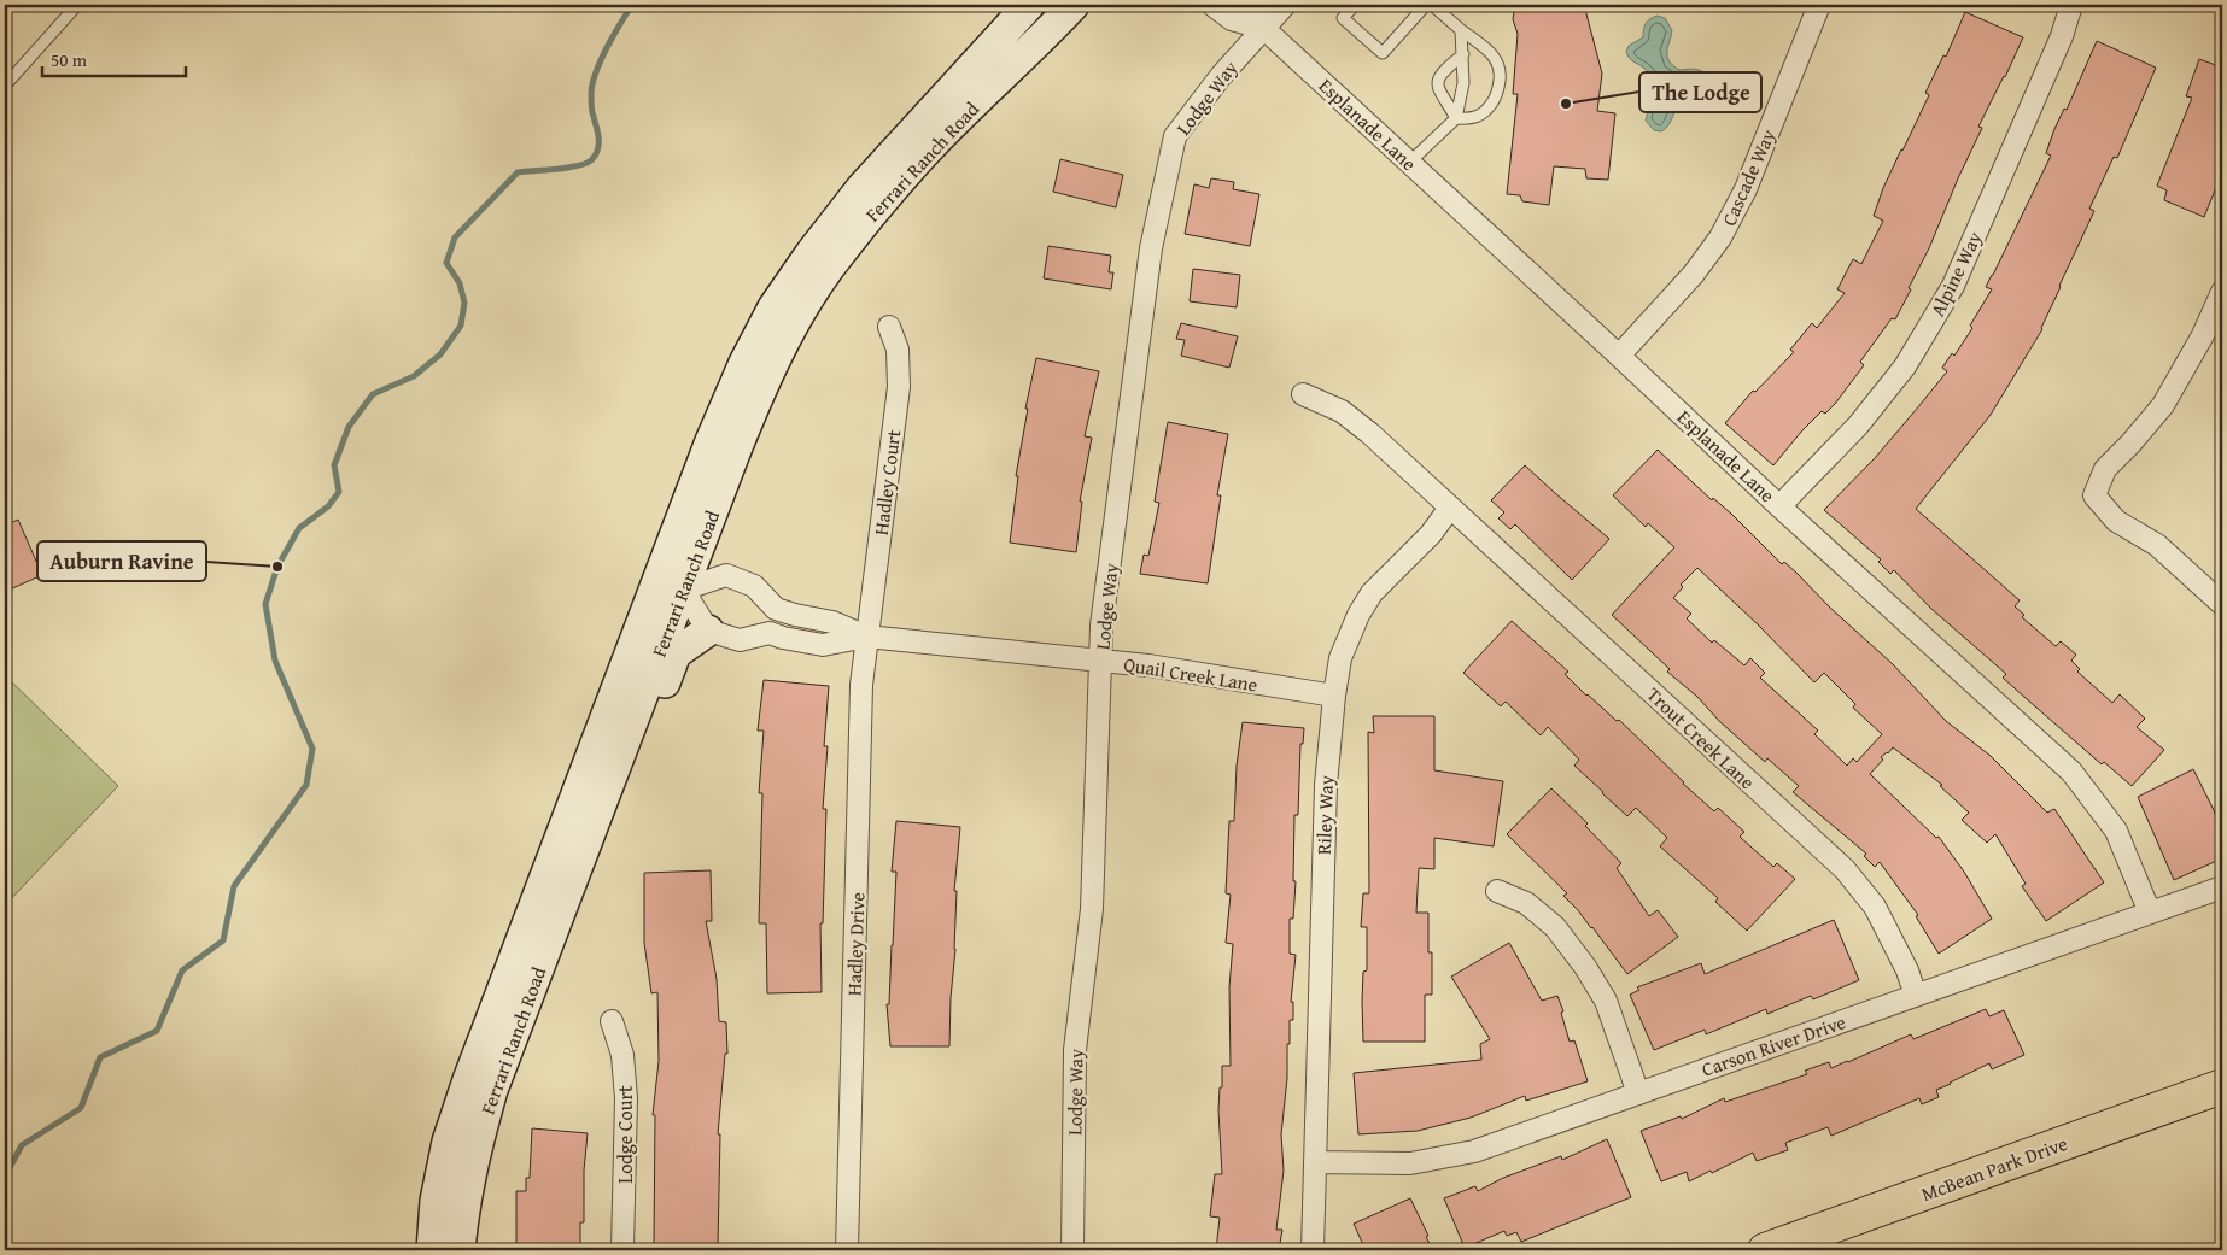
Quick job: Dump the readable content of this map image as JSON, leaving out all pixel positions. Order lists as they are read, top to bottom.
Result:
{
  "streets": {
    "main road": ["Ferrari Ranch Road", "McBean Park Drive"],
    "street": [
      "Lodge Way",
      "Esplanade Lane",
      "Cascade Way",
      "Alpine Way",
      "Hadley Court",
      "Quail Creek Lane",
      "Trout Creek Lane",
      "Riley Way",
      "Hadley Drive",
      "Carson River Drive",
      "Lodge Court"
    ]
  },
  "crossings": [
    ["Lodge Way", "Esplanade Lane"],
    ["Lodge Way", "Quail Creek Lane"],
    ["Esplanade Lane", "Cascade Way"],
    ["Esplanade Lane", "Alpine Way"],
    ["Esplanade Lane", "Carson River Drive"],
    ["Hadley Court", "Quail Creek Lane"],
    ["Hadley Court", "Hadley Drive"],
    ["Quail Creek Lane", "Riley Way"],
    ["Quail Creek Lane", "Hadley Drive"],
    ["Trout Creek Lane", "Riley Way"],
    ["Trout Creek Lane", "Carson River Drive"],
    ["Riley Way", "Carson River Drive"]
  ],
  "places": ["The Lodge", "Auburn Ravine"],
  "scale_bar": "50 m"
}
